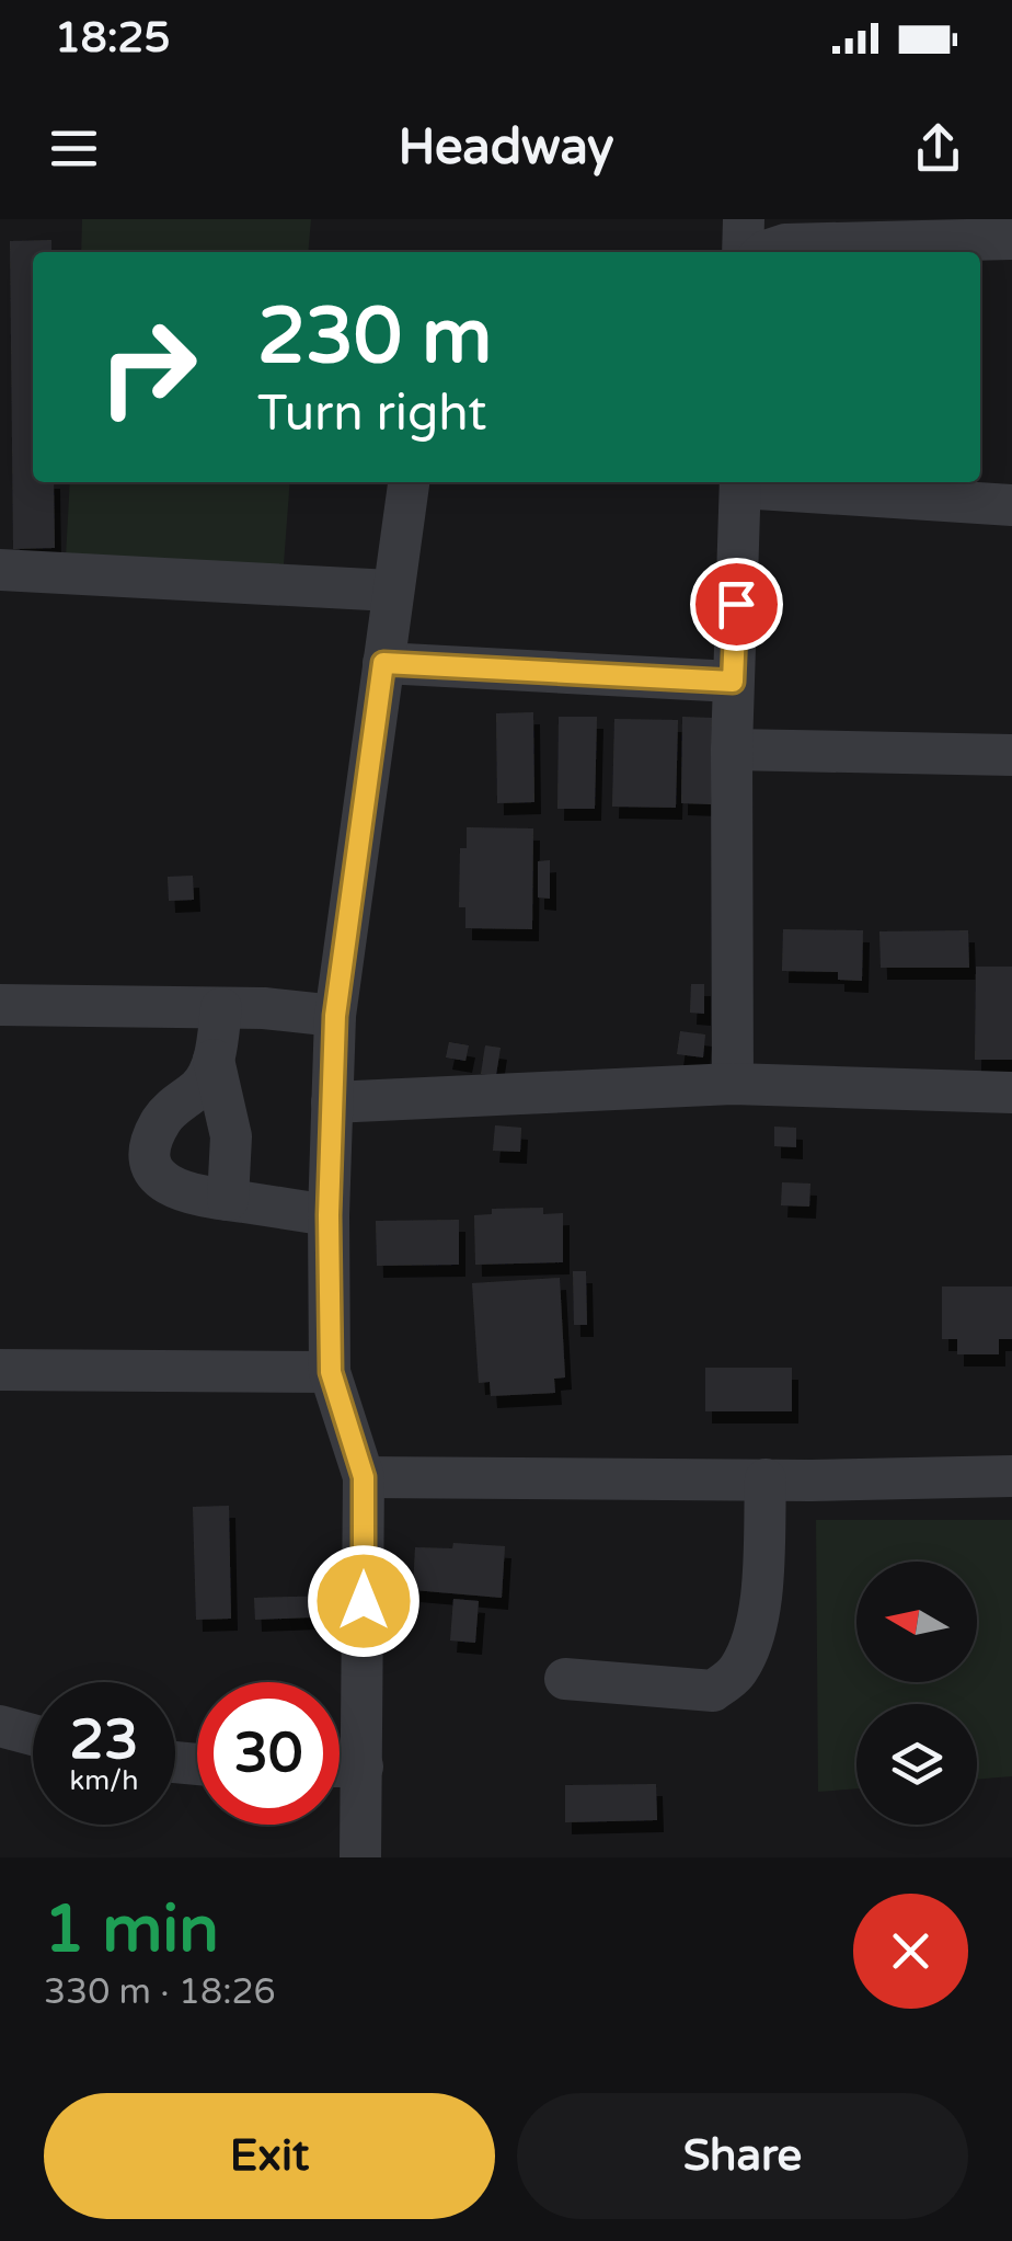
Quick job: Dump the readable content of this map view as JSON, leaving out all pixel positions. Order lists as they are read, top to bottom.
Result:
{
  "north": "left",
  "page": {
    "status": "18:25",
    "header": "Headway",
    "turn": ["230 m", "Turn right"],
    "speed": "23 km/h",
    "limit": "30",
    "heading": ["1 min", "330 m · 18:26"],
    "buttons": ["Exit", "Share"]
  }
}
